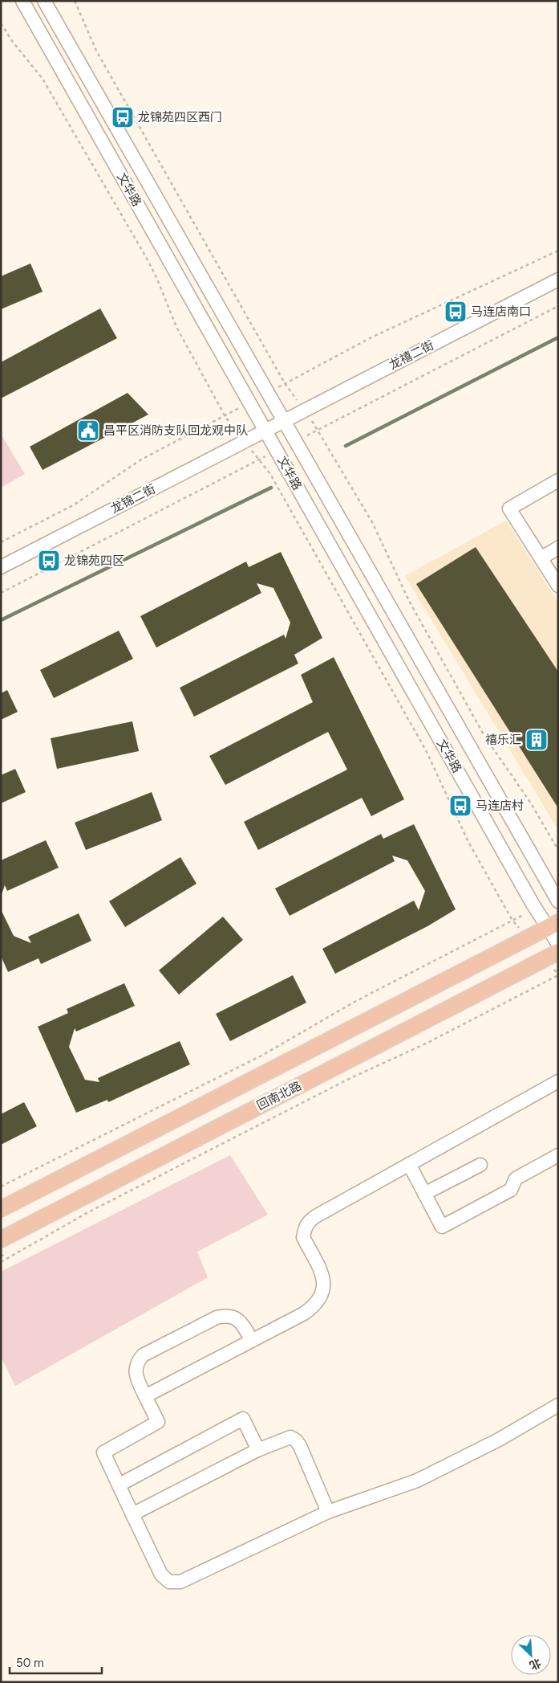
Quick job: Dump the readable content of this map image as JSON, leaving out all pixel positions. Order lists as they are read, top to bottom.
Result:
{
  "streets": {
    "main road": ["回南北路"],
    "street": ["文华路", "龙禧二街", "龙锦二街"]
  },
  "crossings": [
    ["文华路", "龙禧二街"],
    ["文华路", "龙锦二街"],
    ["龙禧二街", "龙锦二街"]
  ],
  "places": {
    "bus stop": [
      "龙锦苑四区西门",
      "马连店南口",
      "龙锦苑四区",
      "马连店村"
    ],
    "public building": ["昌平区消防支队回龙观中队"],
    "building": ["禧乐汇"]
  },
  "scale_bar": "50 m",
  "north": "bottom right"
}
